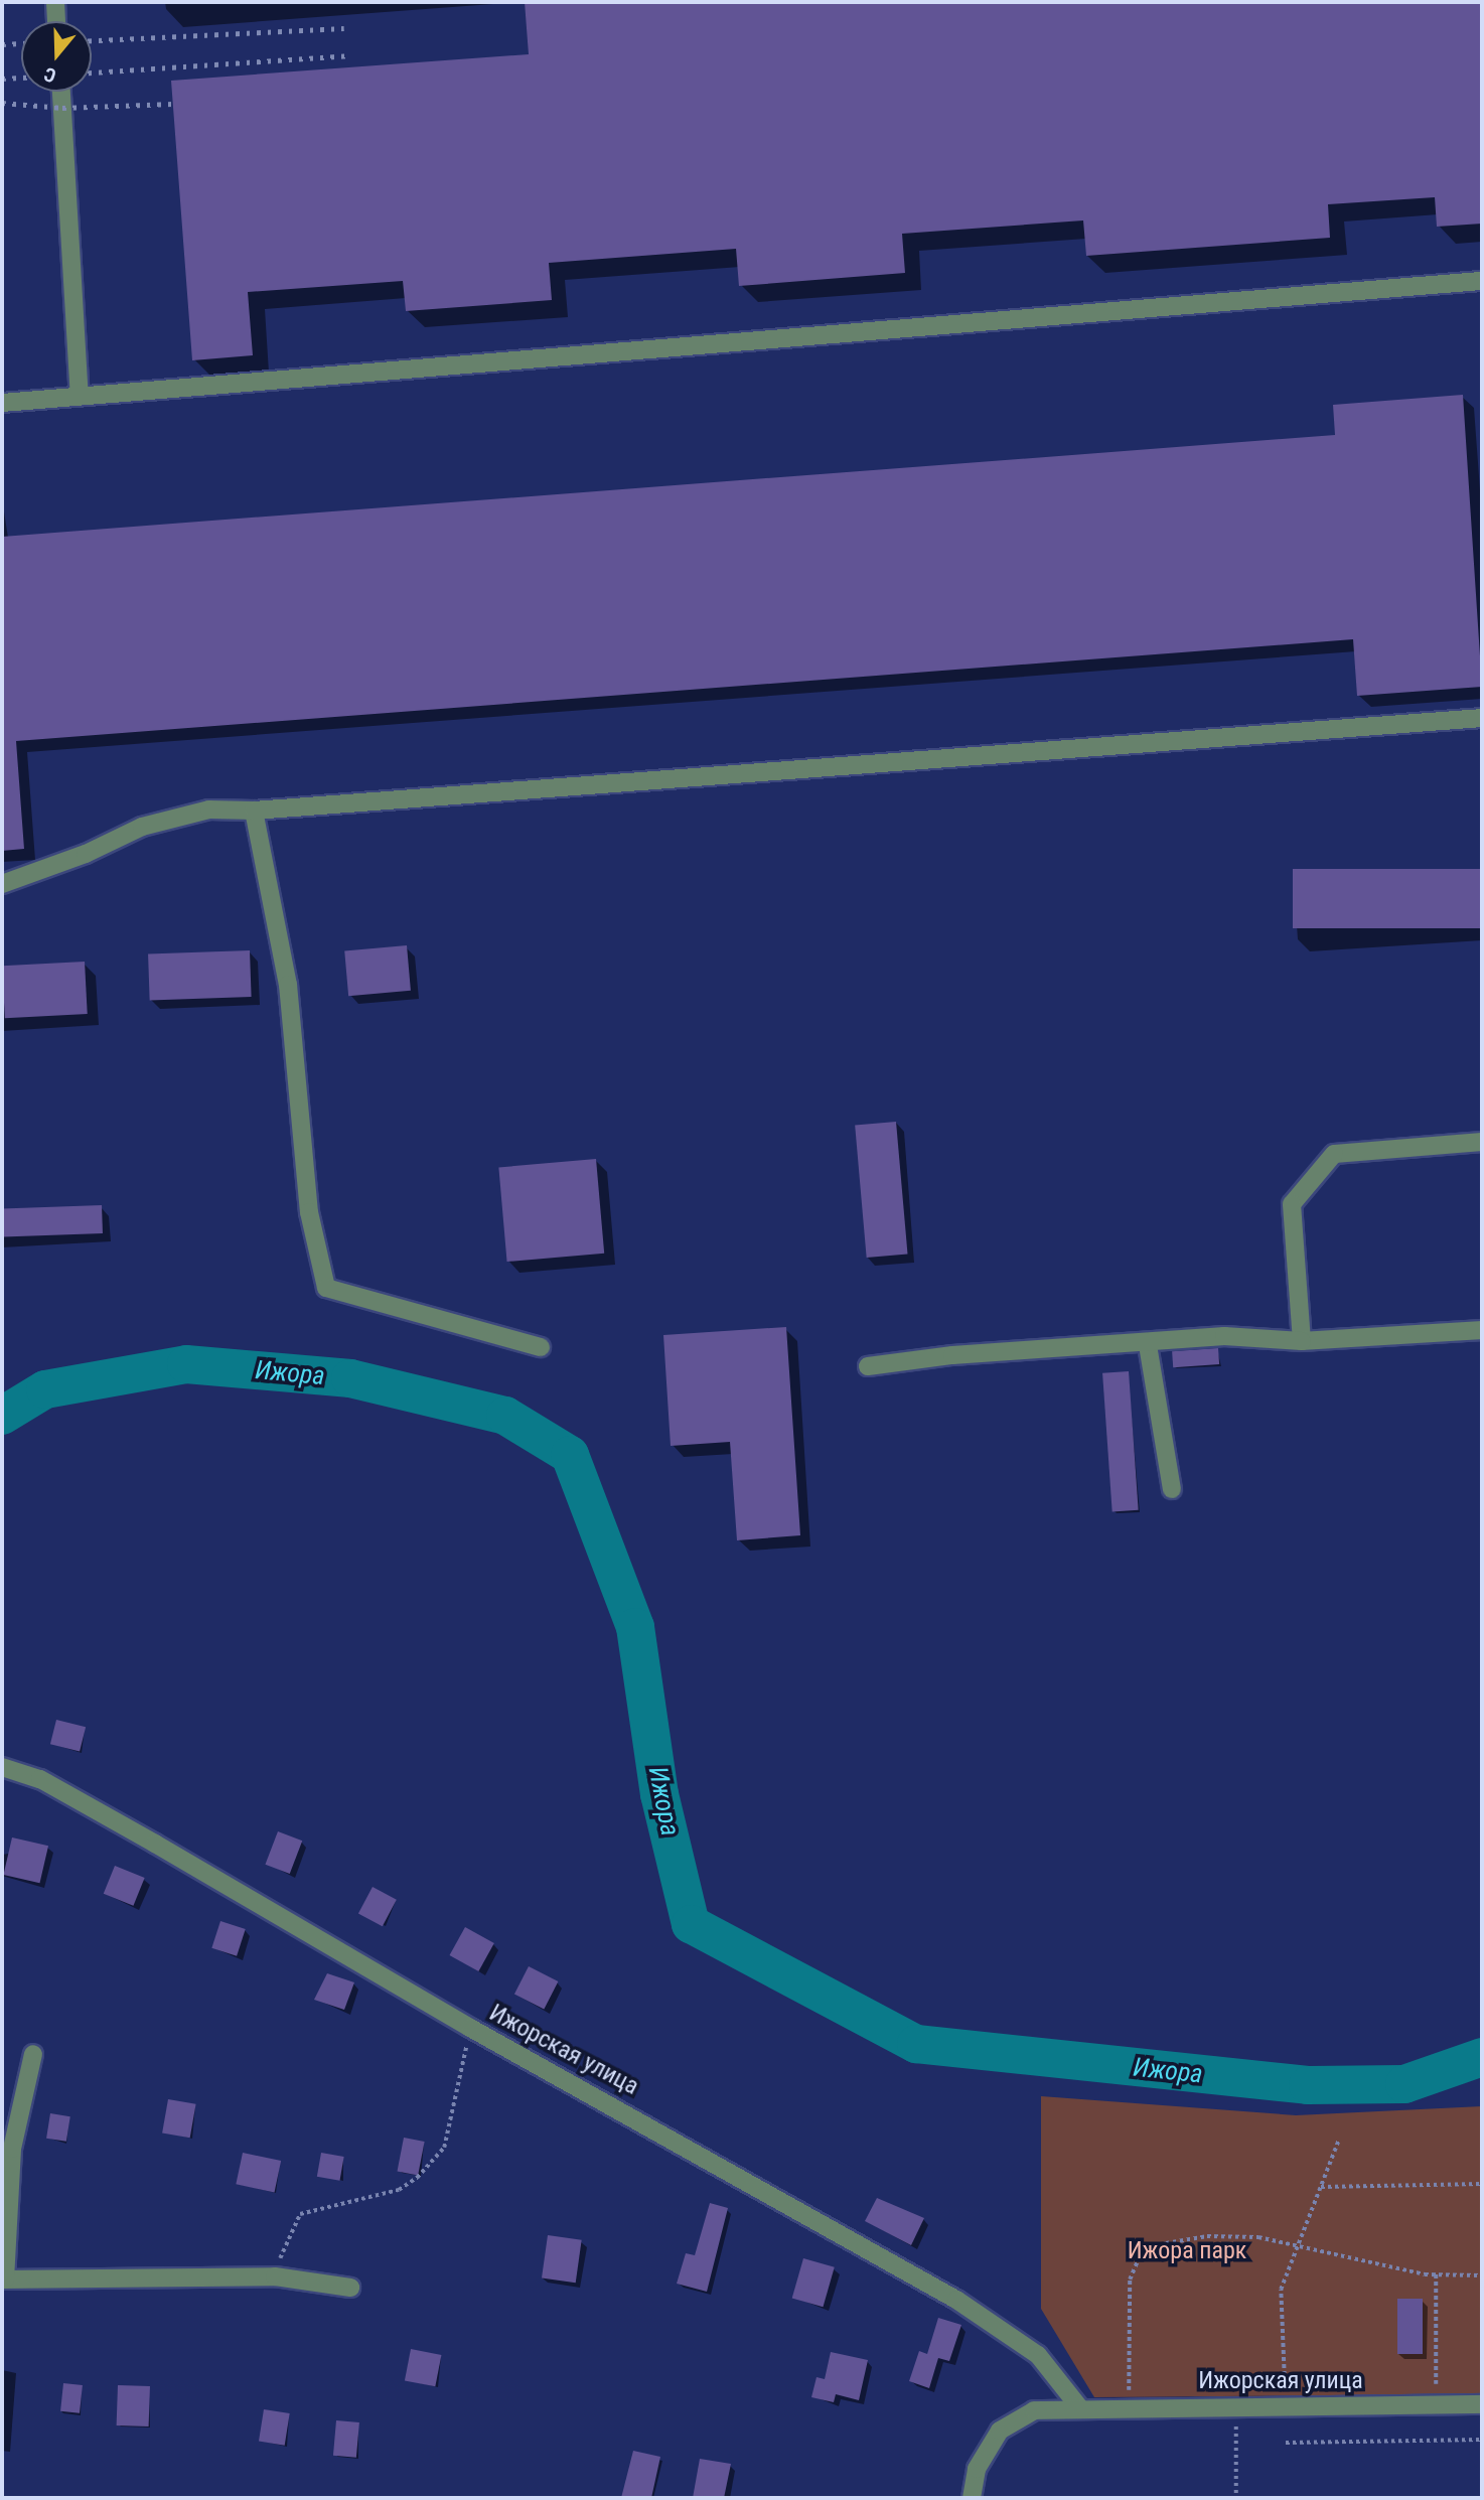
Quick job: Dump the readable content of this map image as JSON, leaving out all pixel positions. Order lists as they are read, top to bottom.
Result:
{
  "streets": {
    "street": ["Ижорская улица"]
  },
  "water": ["Ижора"],
  "parks": ["Ижора парк"],
  "north": "bottom"
}
